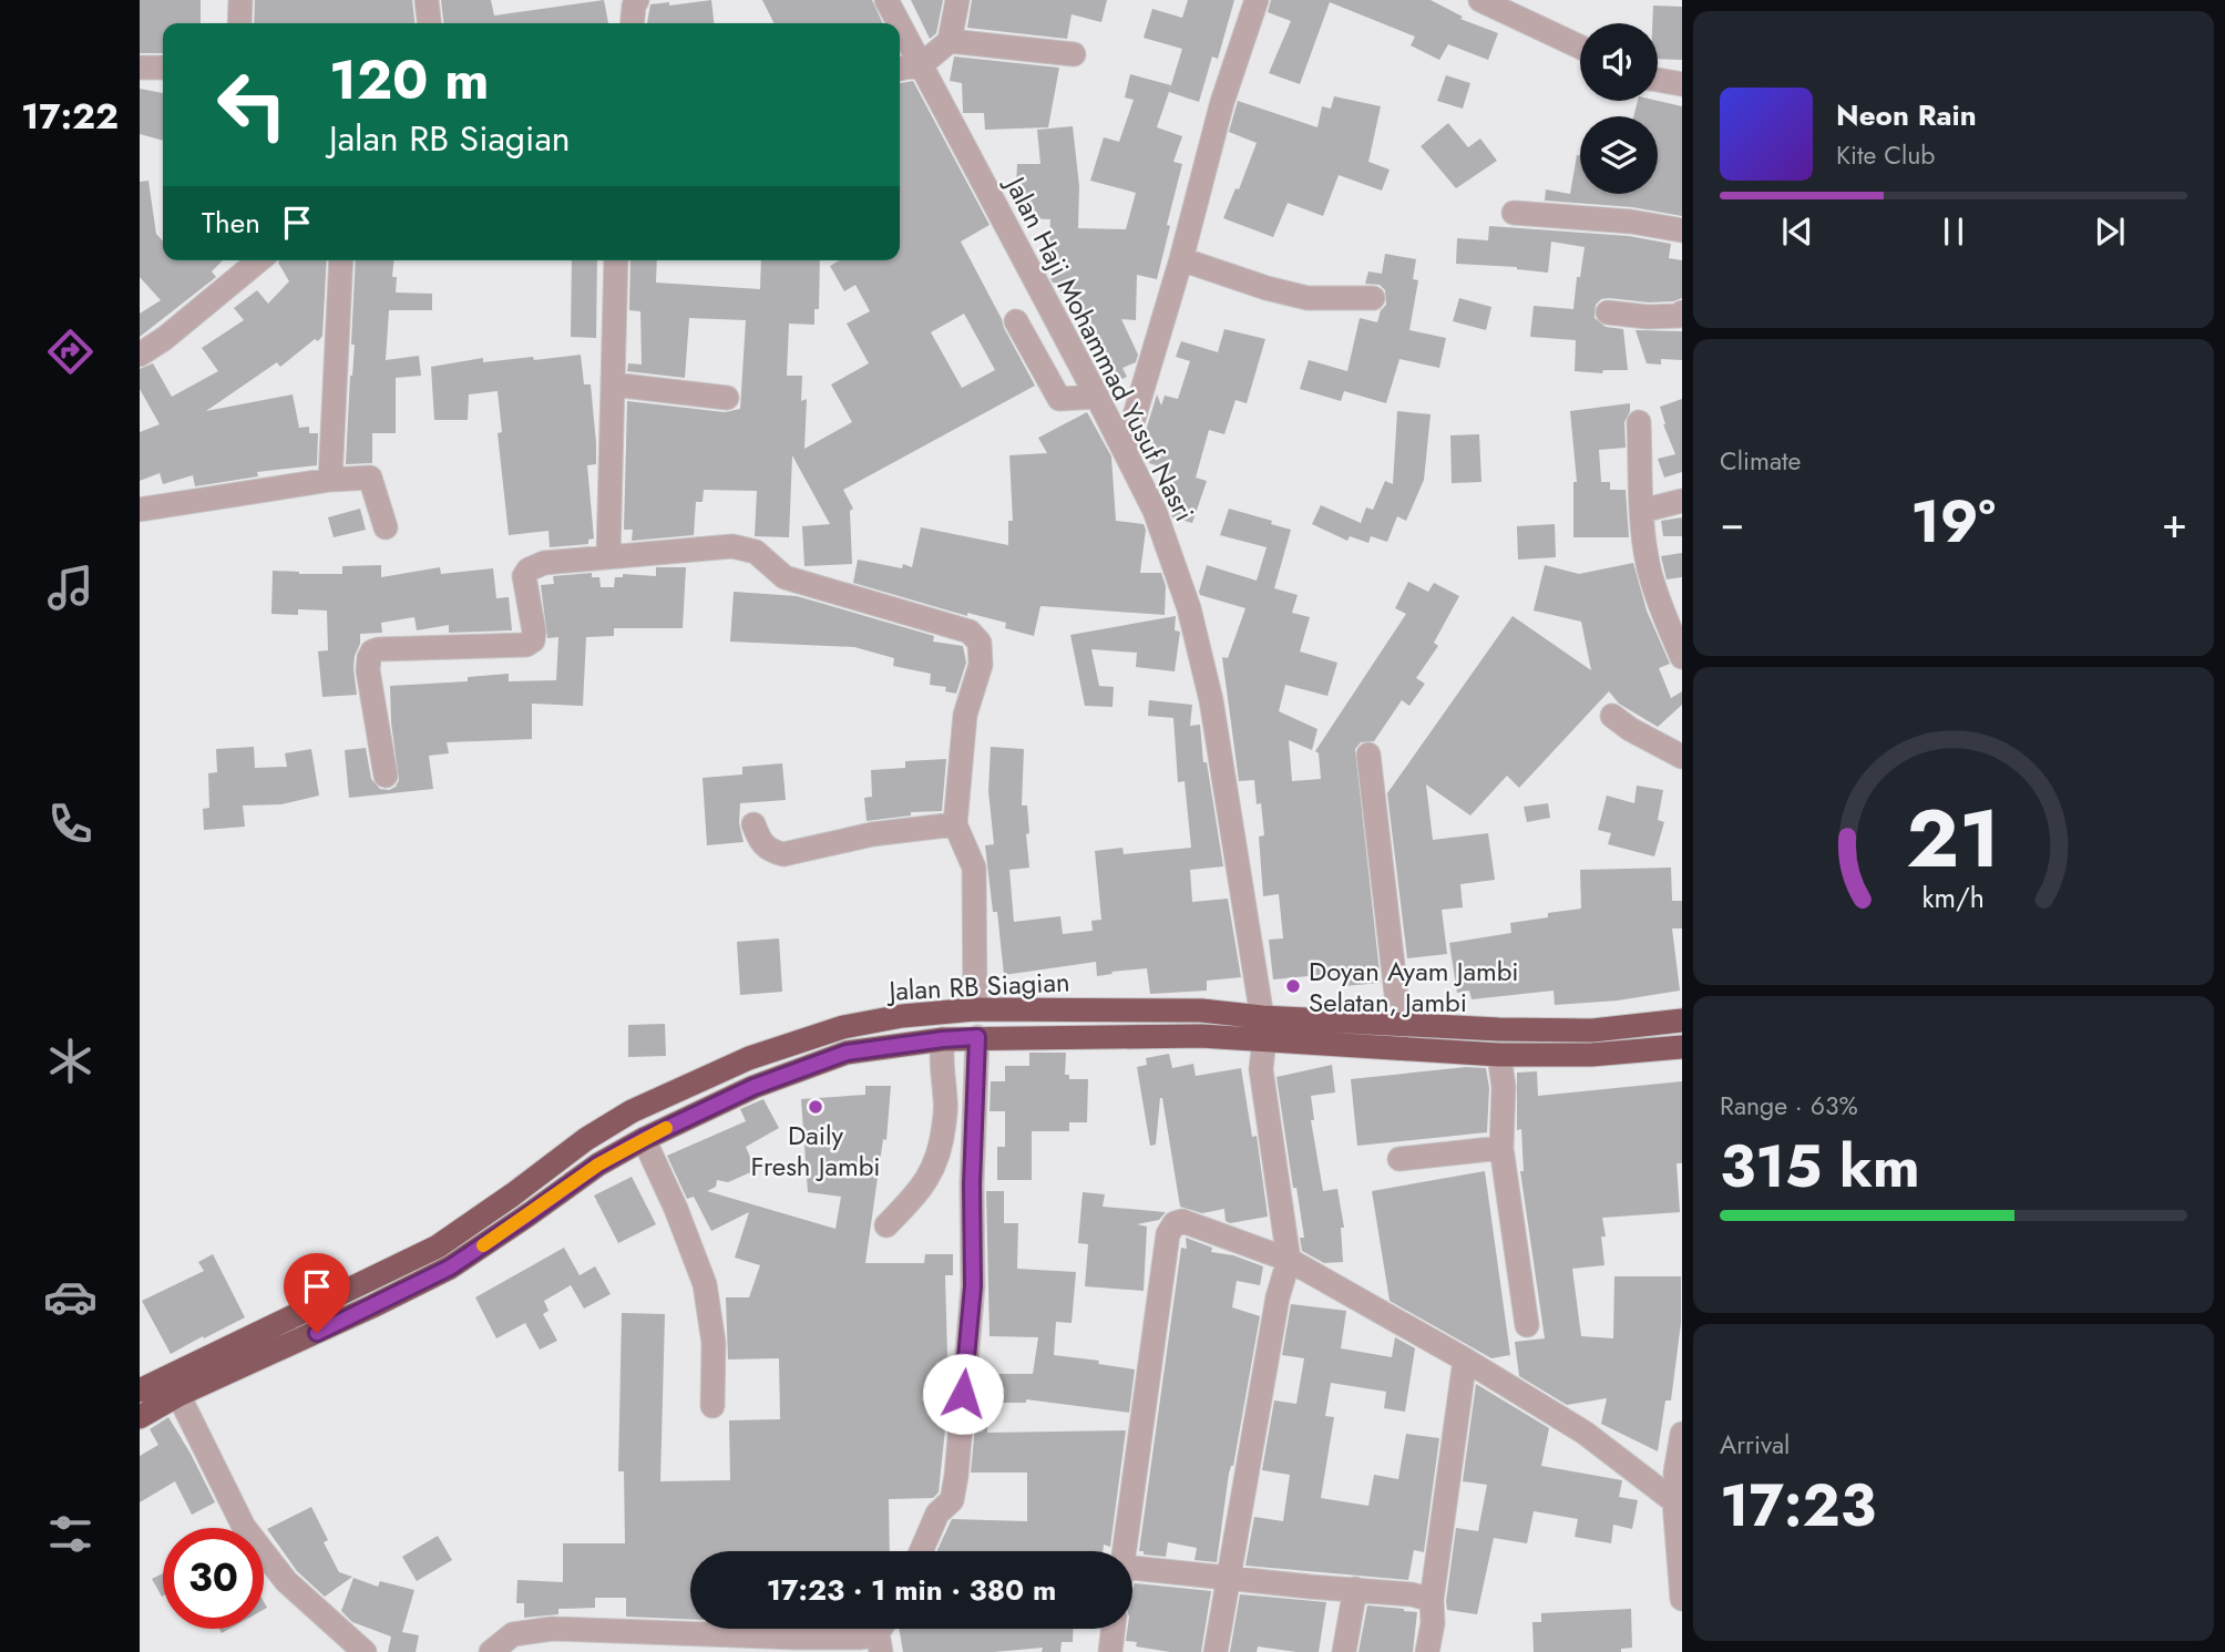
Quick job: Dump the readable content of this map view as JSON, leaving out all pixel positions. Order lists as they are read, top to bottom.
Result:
{
  "streets": {
    "highway": ["Jalan RB Siagian"],
    "street": ["Jalan Haji Mohammad Yusuf Nasri"]
  },
  "crossings": [
    ["Jalan Haji Mohammad Yusuf Nasri", "Jalan RB Siagian"]
  ],
  "places": ["Doyan Ayam Jambi Selatan, Jambi", "Daily Fresh Jambi"],
  "page": {
    "tabs": "17:22",
    "turn": ["120 m", "Jalan RB Siagian"],
    "song": ["Neon Rain", "Kite Club"],
    "then": "Then",
    "tile": [
      "Climate",
      ["Range · 63%", "315 km"],
      ["Arrival", "17:23"]
    ],
    "heat": ["−", "19°", "+"],
    "limit": "30",
    "trip": "17:23 · 1 min · 380 m",
    "gauge": ["21", "km/h"]
  }
}
